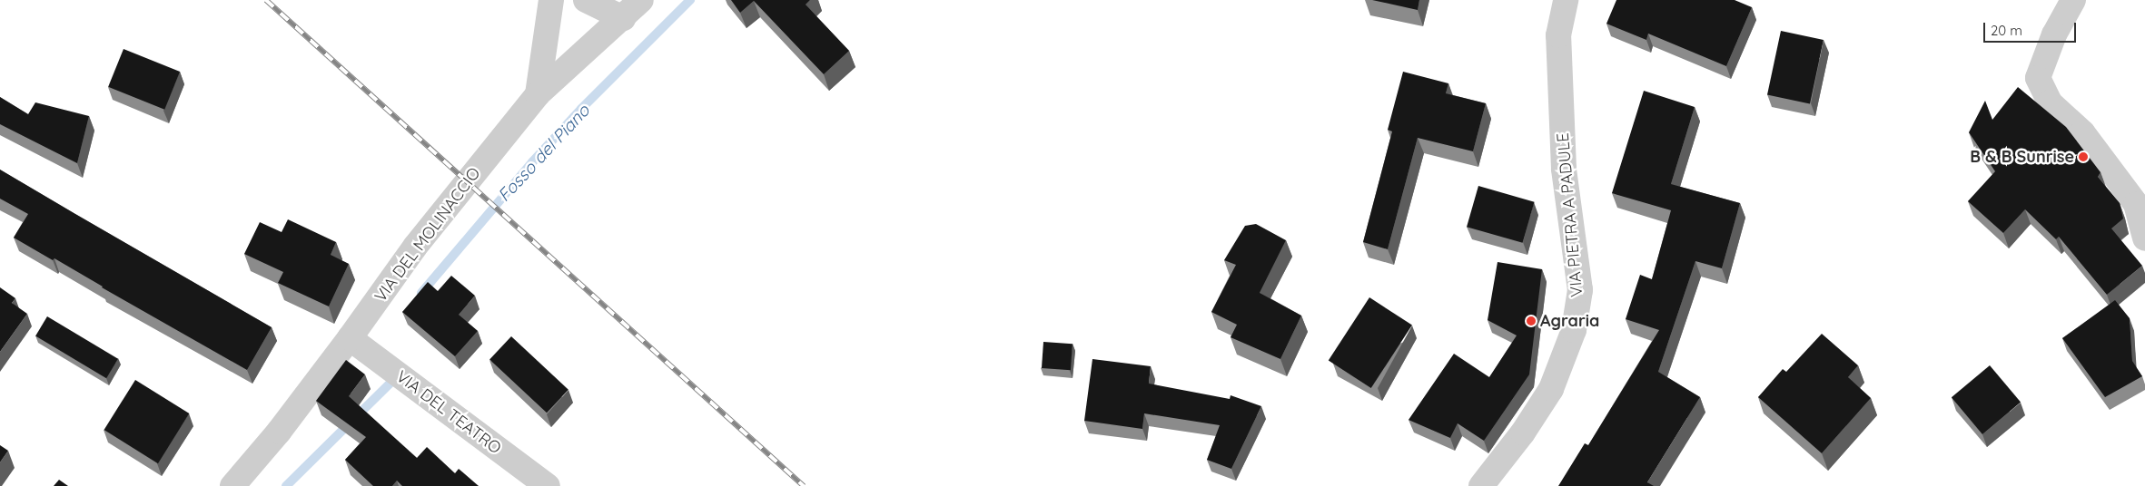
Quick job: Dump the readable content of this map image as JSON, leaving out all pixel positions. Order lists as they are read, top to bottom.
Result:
{
  "streets": {
    "street": ["VIA PIETRA A PADULE", "VIA DEL MOLINACCIO", "VIA DEL TEATRO"]
  },
  "crossings": [
    ["VIA DEL MOLINACCIO", "VIA DEL TEATRO"]
  ],
  "water": ["Fosso del Piano"],
  "places": ["B & B Sunrise", "Agraria"],
  "scale_bar": "20 m"
}
